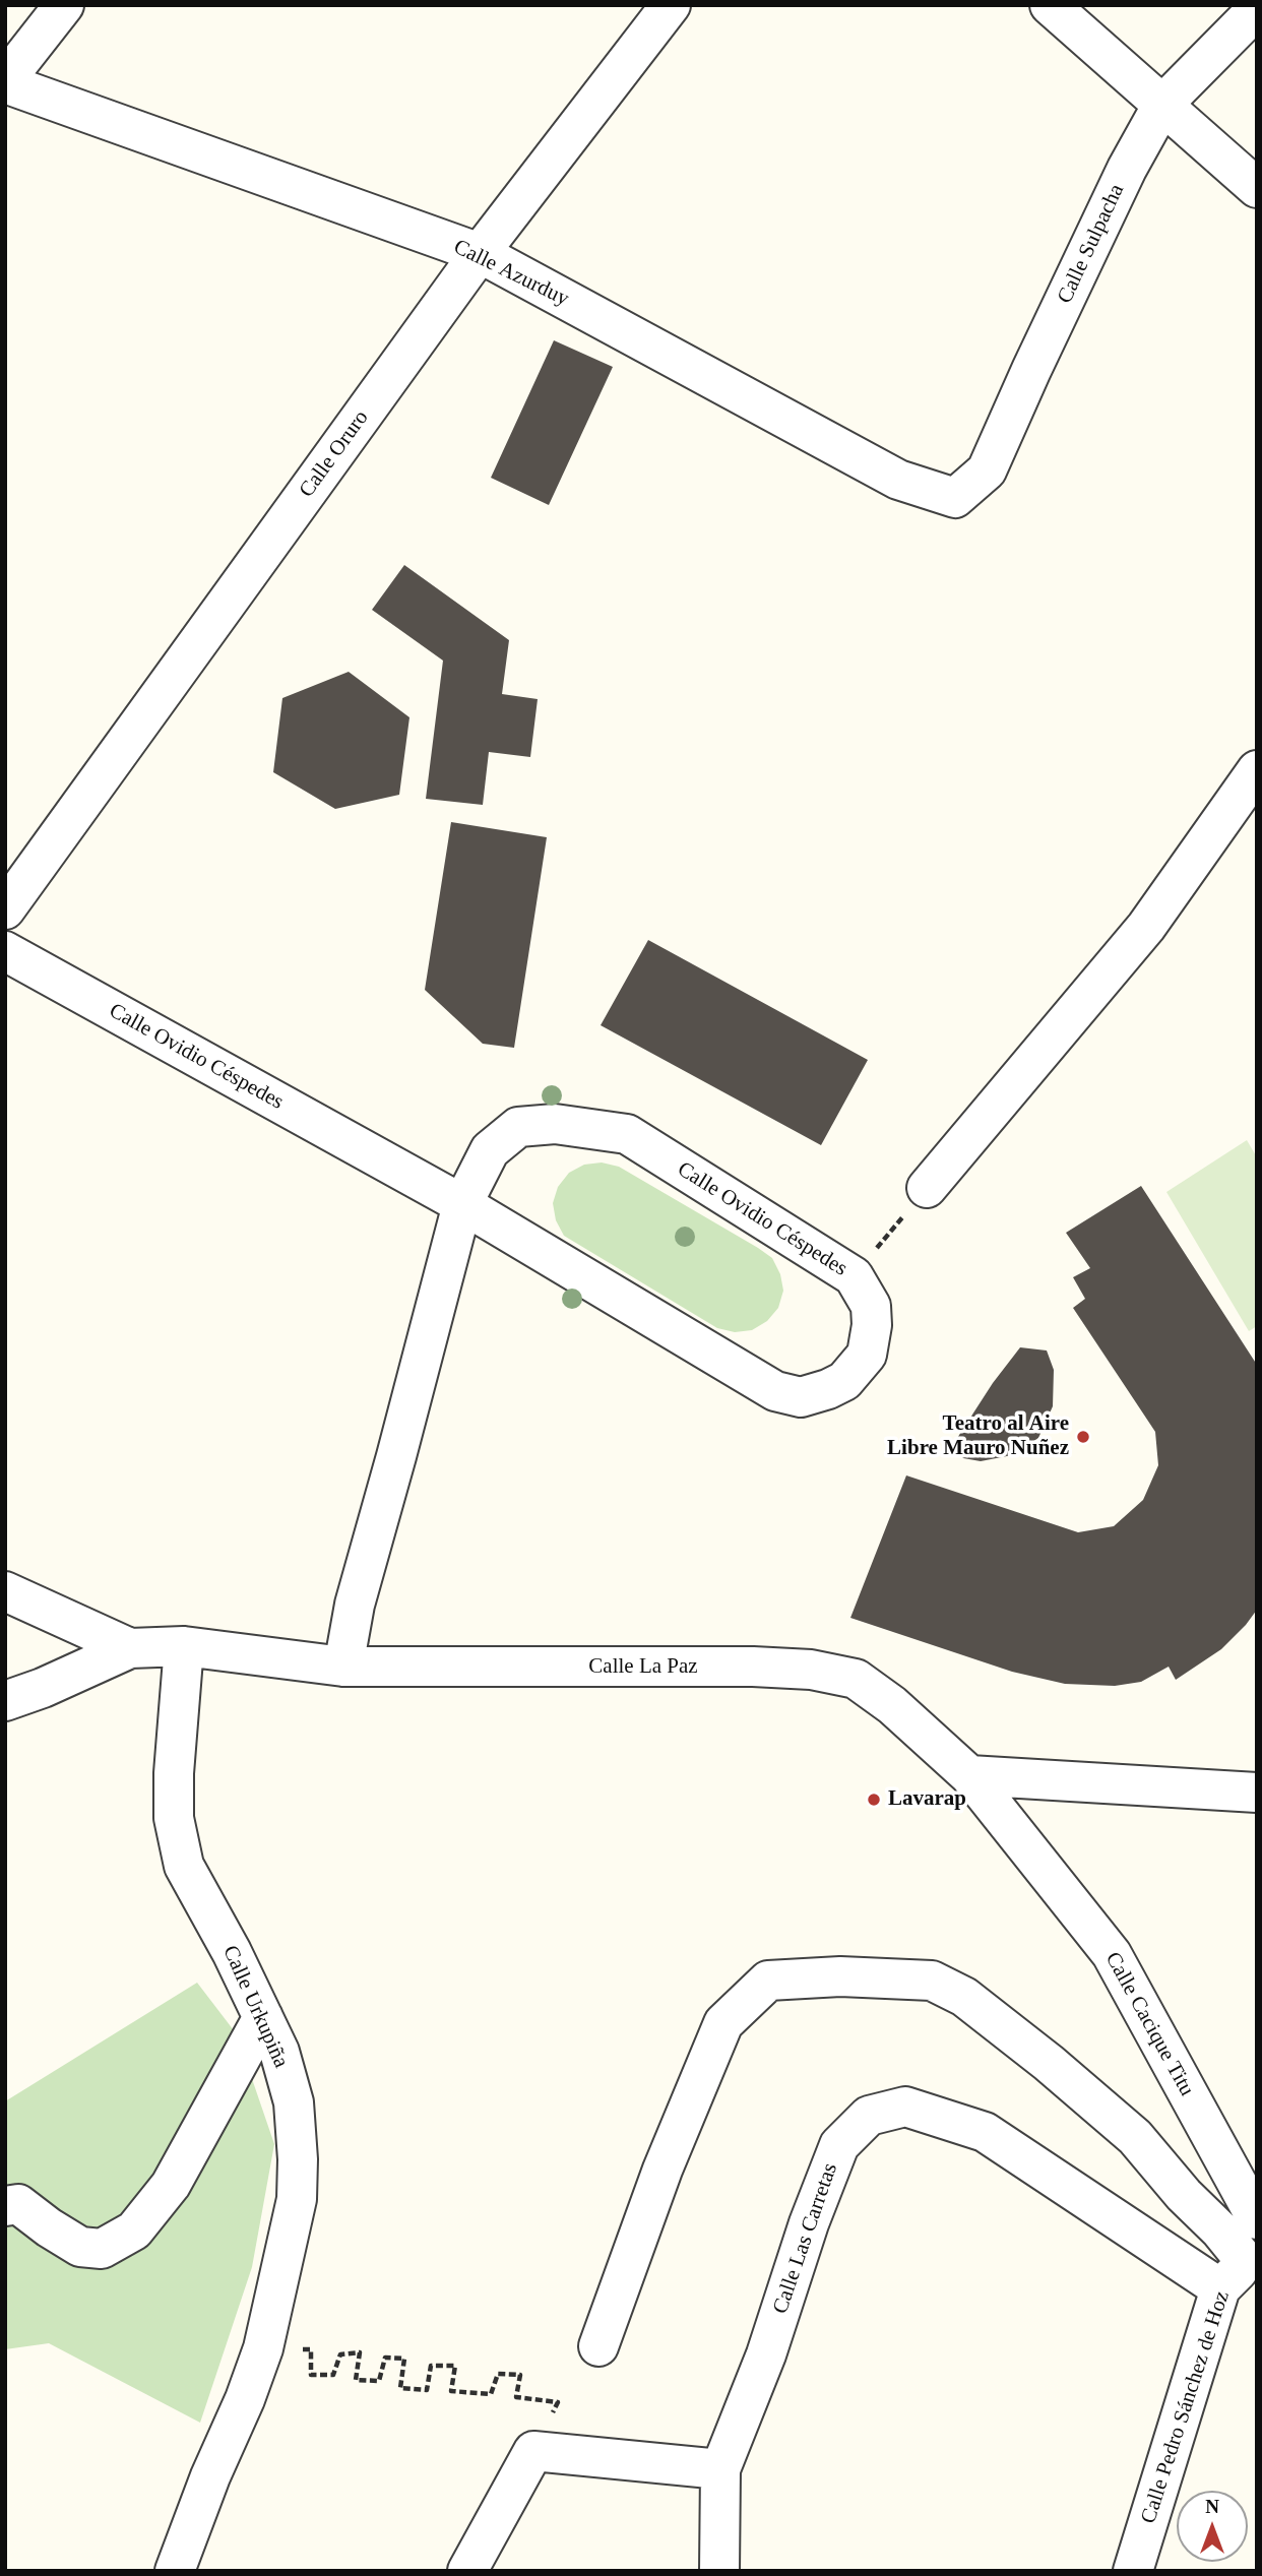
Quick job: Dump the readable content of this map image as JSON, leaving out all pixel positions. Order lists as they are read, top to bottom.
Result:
{
  "streets": {
    "street": [
      "Calle Sulpacha",
      "Calle Azurduy",
      "Calle Oruro",
      "Calle Ovidio Céspedes",
      "Calle La Paz",
      "Calle Urkupiña",
      "Calle Cacique Titu",
      "Calle Las Carretas",
      "Calle Pedro Sánchez de Hoz"
    ]
  },
  "crossings": [
    ["Calle Sulpacha", "Calle Azurduy"],
    ["Calle Azurduy", "Calle Oruro"],
    ["Calle La Paz", "Calle Urkupiña"],
    ["Calle La Paz", "Calle Cacique Titu"],
    ["Calle Las Carretas", "Calle Pedro Sánchez de Hoz"]
  ],
  "places": ["Teatro al Aire Libre Mauro Nuñez", "Lavarap"],
  "north": "top"
}
